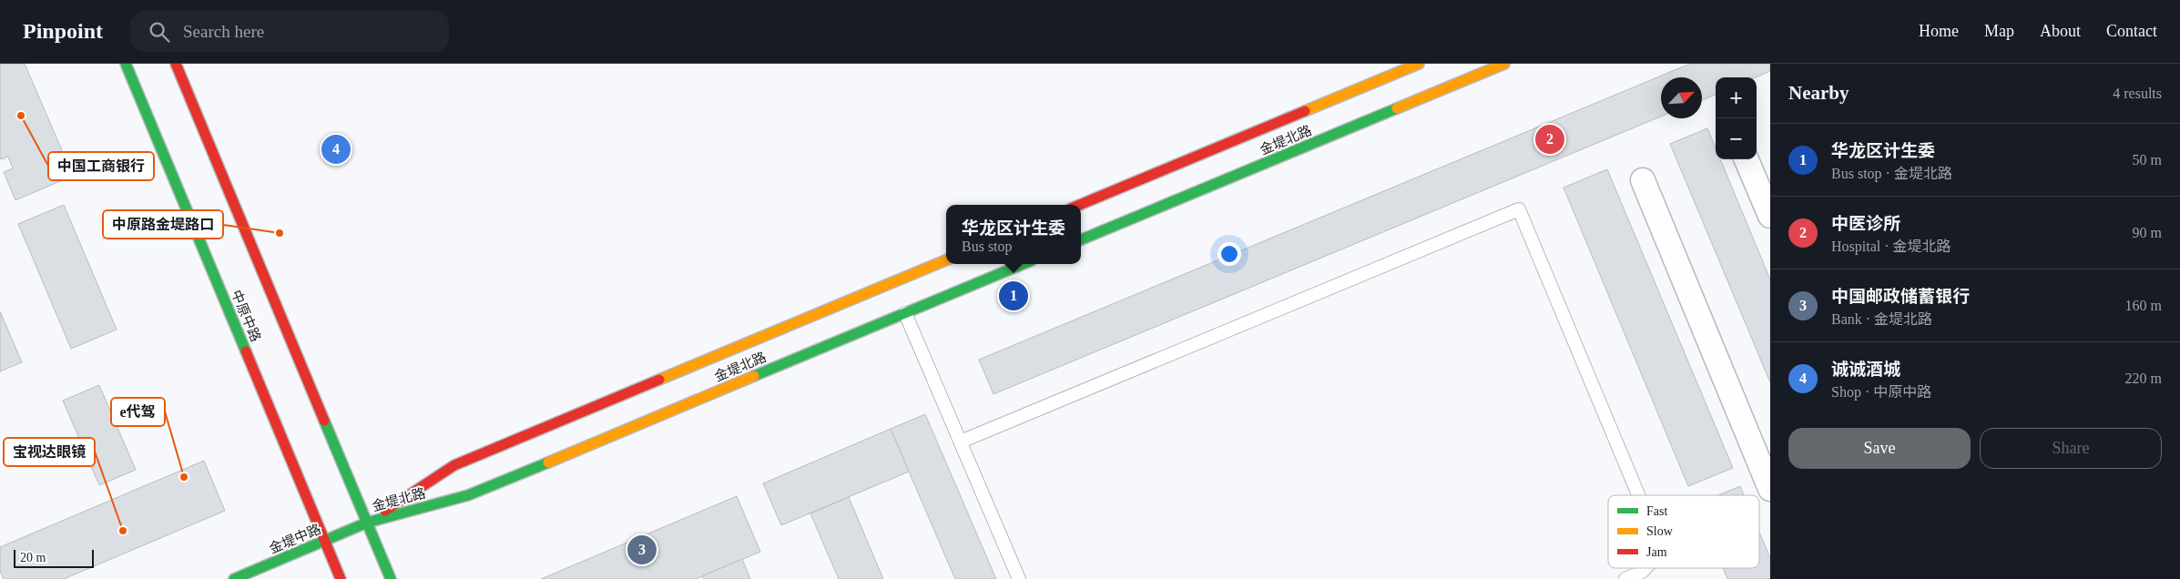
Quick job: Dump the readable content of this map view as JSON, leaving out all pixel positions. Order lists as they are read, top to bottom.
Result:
{
  "streets": {
    "street": ["金堤北路", "中原中路", "金堤中路"]
  },
  "crossings": [
    ["金堤北路", "金堤中路"],
    ["中原中路", "金堤中路"]
  ],
  "places": [
    "中国工商银行",
    "中原路金堤路口",
    "e代驾",
    "宝视达眼镜"
  ],
  "legend": ["Fast", "Slow", "Jam"],
  "scale_bar": "20 m",
  "north": "top right",
  "page": {
    "header": "Pinpoint",
    "search": "Search here",
    "nav": [
      "Home",
      "Map",
      "About",
      "Contact"
    ],
    "heading": ["Nearby", "4 results"],
    "map_buttons": ["+", "−"],
    "pins": [
      "2",
      "4",
      "1",
      "3"
    ],
    "list": [
      {
        "mark": "1",
        "name": "华龙区计生委",
        "note": "Bus stop · 金堤北路",
        "value": "50 m"
      },
      {
        "mark": "2",
        "name": "中医诊所",
        "note": "Hospital · 金堤北路",
        "value": "90 m"
      },
      {
        "mark": "3",
        "name": "中国邮政储蓄银行",
        "note": "Bank · 金堤北路",
        "value": "160 m"
      },
      {
        "mark": "4",
        "name": "诚诚酒城",
        "note": "Shop · 中原中路",
        "value": "220 m"
      }
    ],
    "popup": ["华龙区计生委", "Bus stop"],
    "buttons": ["Save", "Share"],
    "scale": "20 m"
  }
}
